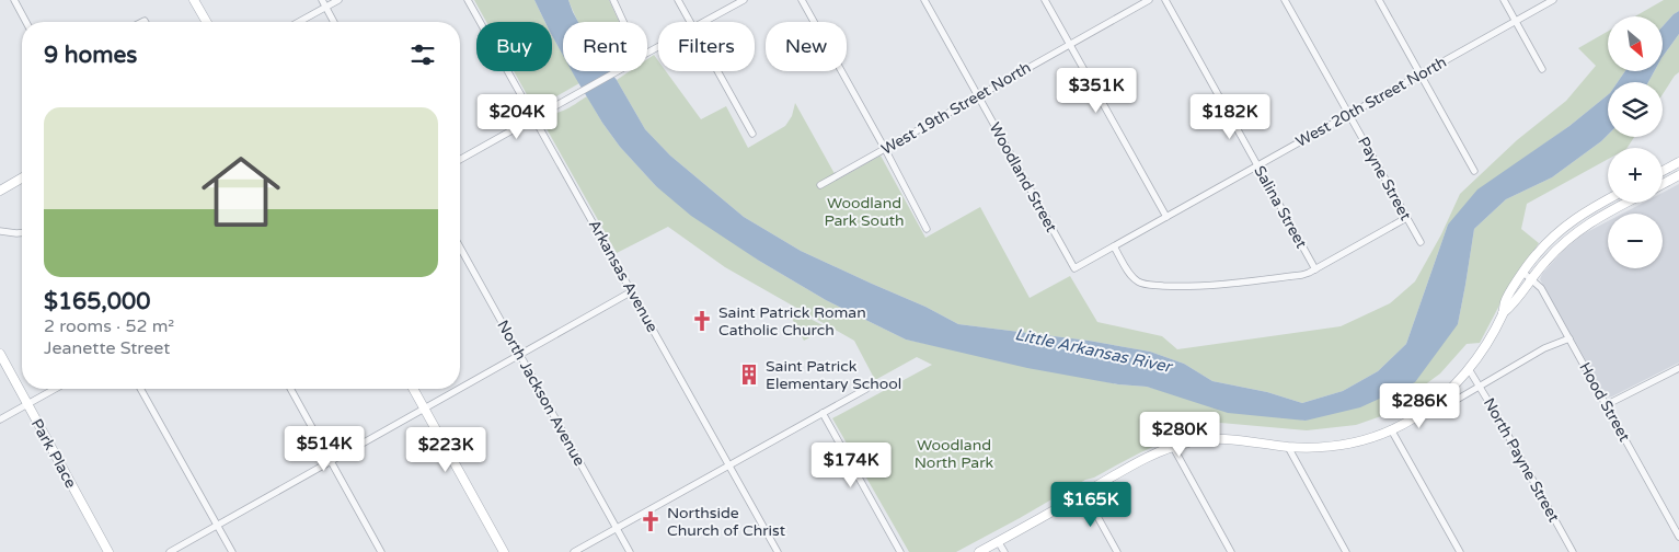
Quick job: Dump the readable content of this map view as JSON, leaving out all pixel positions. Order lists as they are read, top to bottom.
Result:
{
  "streets": {
    "main road": ["Park Place"],
    "street": [
      "West 20th Street North",
      "West 19th Street North",
      "Woodland Street",
      "Payne Street",
      "Salina Street",
      "Arkansas Avenue",
      "North Jackson Avenue",
      "Hood Street",
      "North Payne Street"
    ]
  },
  "crossings": [
    ["West 20th Street North", "Woodland Street"],
    ["West 20th Street North", "Payne Street"],
    ["West 20th Street North", "Salina Street"],
    ["West 19th Street North", "Woodland Street"]
  ],
  "water": ["Little Arkansas River"],
  "parks": ["Woodland Park South", "Woodland North Park"],
  "places": {
    "church": ["Saint Patrick Roman Catholic Church", "Northside Church of Christ"],
    "building": ["Saint Patrick Elementary School"]
  },
  "north": "bottom right",
  "page": {
    "map_buttons": ["+", "−"],
    "chip": [
      "Buy",
      "Rent",
      "Filters",
      "New"
    ],
    "heading": "9 homes",
    "price": [
      "$351K",
      "$204K",
      "$182K",
      "$286K",
      "$280K",
      "$514K",
      "$223K",
      "$174K",
      "$165K"
    ],
    "list": [
      {
        "name": "$165,000",
        "note": "2 rooms · 52 m² · Jeanette Street"
      }
    ]
  }
}
